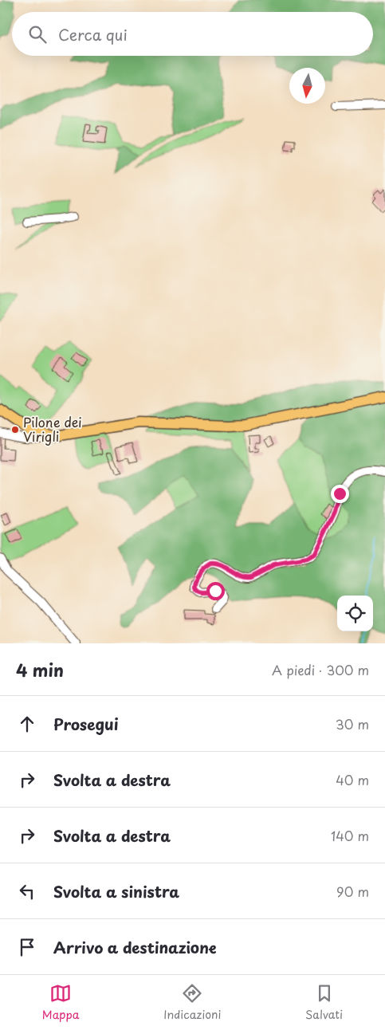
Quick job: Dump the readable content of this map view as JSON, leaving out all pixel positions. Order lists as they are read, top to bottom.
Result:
{
  "places": ["Pilone dei Virigli"],
  "north": "bottom",
  "page": {
    "search": "Cerca qui",
    "heading": ["4 min", "A piedi · 300 m"],
    "list": [
      ["Prosegui", "30 m"],
      ["Svolta a destra", "40 m"],
      ["Svolta a destra", "140 m"],
      ["Svolta a sinistra", "90 m"],
      "Arrivo a destinazione"
    ],
    "nav": ["Mappa", "Indicazioni", "Salvati"]
  }
}
